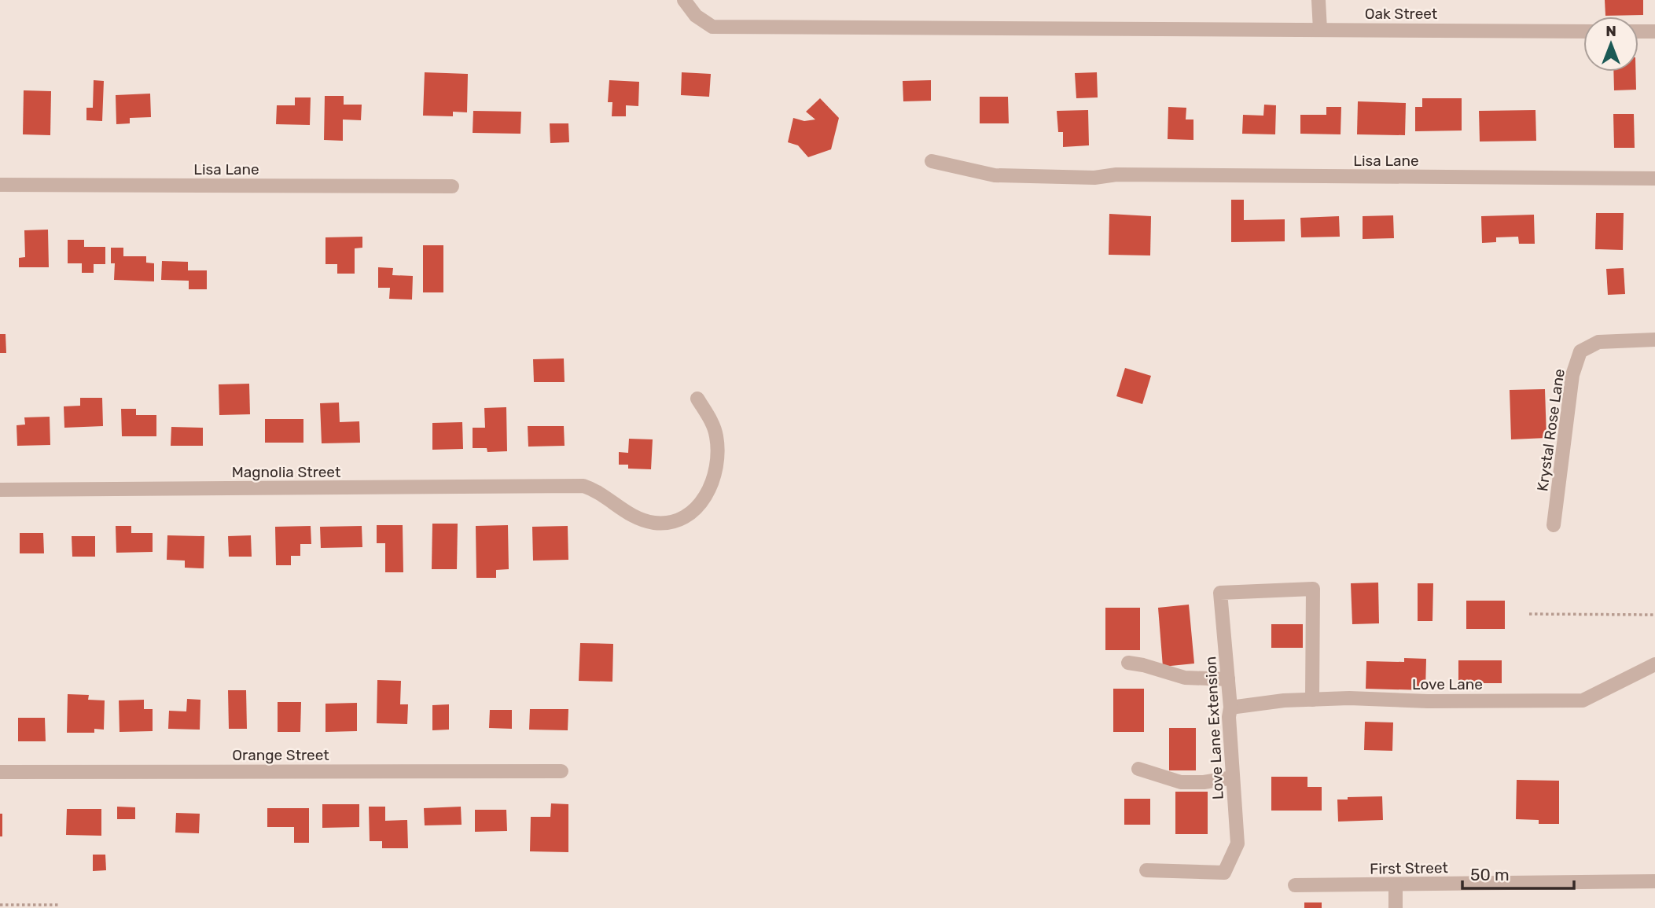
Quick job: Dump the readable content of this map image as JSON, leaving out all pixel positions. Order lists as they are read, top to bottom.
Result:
{
  "streets": {
    "street": [
      "Oak Street",
      "Lisa Lane",
      "Krystal Rose Lane",
      "Magnolia Street",
      "Love Lane",
      "Love Lane Extension",
      "Orange Street",
      "First Street"
    ]
  },
  "crossings": [
    ["Love Lane", "Love Lane Extension"]
  ],
  "scale_bar": "50 m",
  "north": "top"
}
